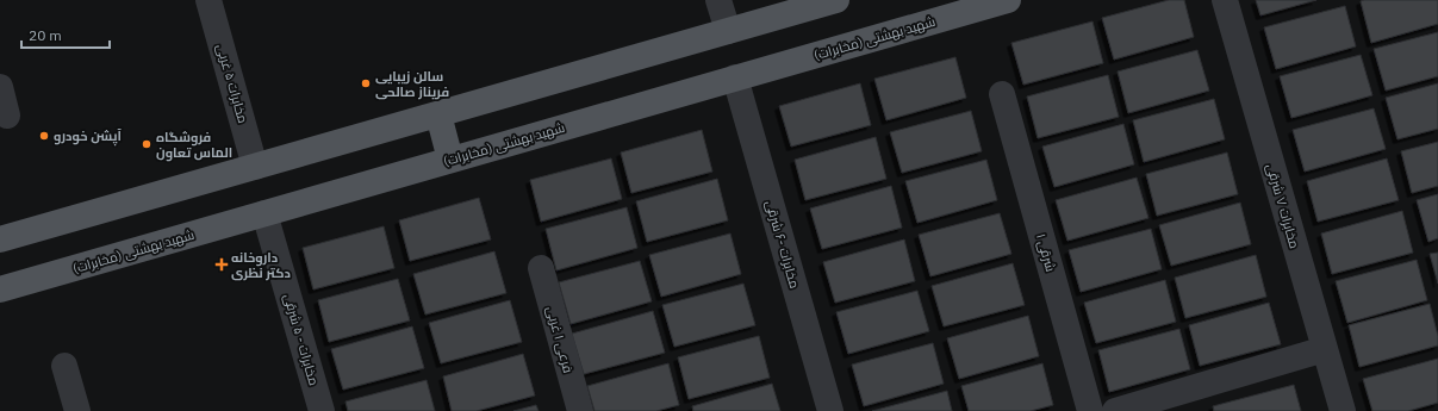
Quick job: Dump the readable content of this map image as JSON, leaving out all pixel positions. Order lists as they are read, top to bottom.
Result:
{
  "streets": {
    "main road": ["شهید بهشتی (مخابرات)"],
    "street": [
      "مخابرات ۵ غربی",
      "مخابرات ۷ شرقی",
      "مخابرات -۶ شرقی",
      "شرقی ۱",
      "مخابرات - ۵ شرقی",
      "فرعی ۱ غربی"
    ]
  },
  "crossings": [
    ["شهید بهشتی (مخابرات)", "مخابرات -۶ شرقی"],
    ["شهید بهشتی (مخابرات)", "مخابرات - ۵ شرقی"]
  ],
  "places": {
    "other": ["سالن زیبایی فریناز صالحی", "آپشن خودرو", "فروشگاه الماس تعاون"],
    "health": ["داروخانه دکتر نظری"]
  },
  "scale_bar": "20 m"
}
